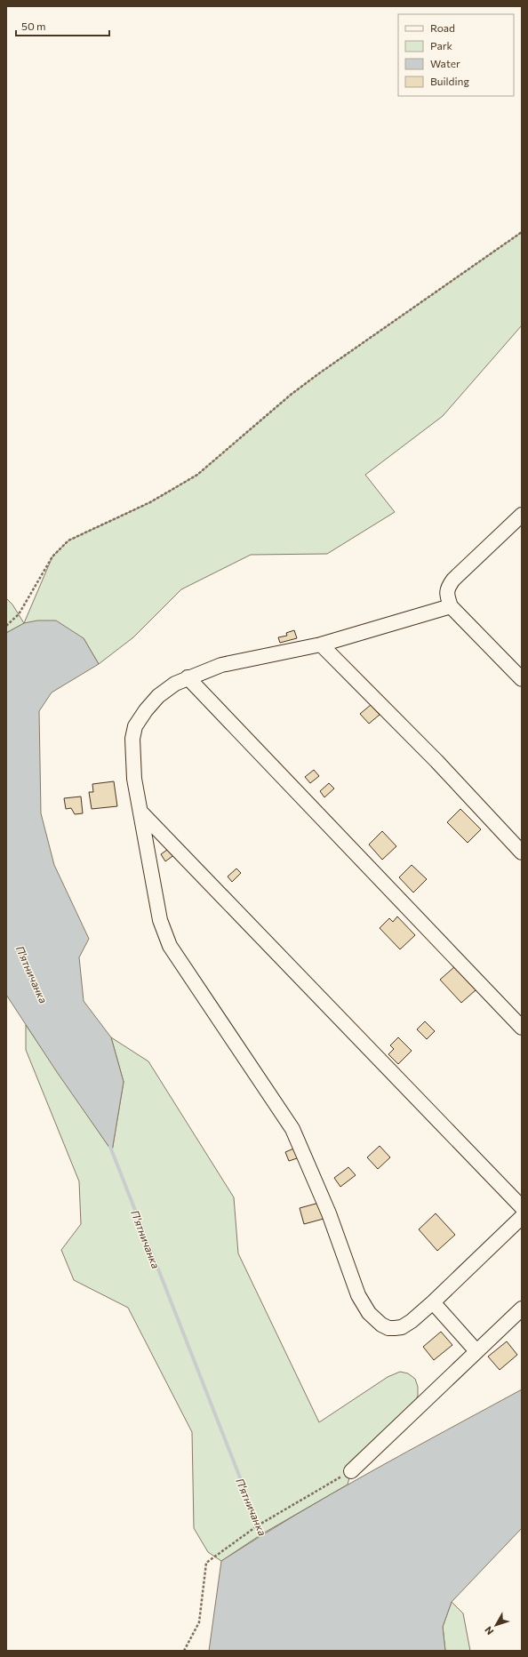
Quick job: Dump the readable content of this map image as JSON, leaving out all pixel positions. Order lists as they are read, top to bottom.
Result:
{
  "water": ["П'ятничанка"],
  "legend": [
    "Road",
    "Park",
    "Water",
    "Building"
  ],
  "scale_bar": "50 m",
  "north": "bottom left"
}
